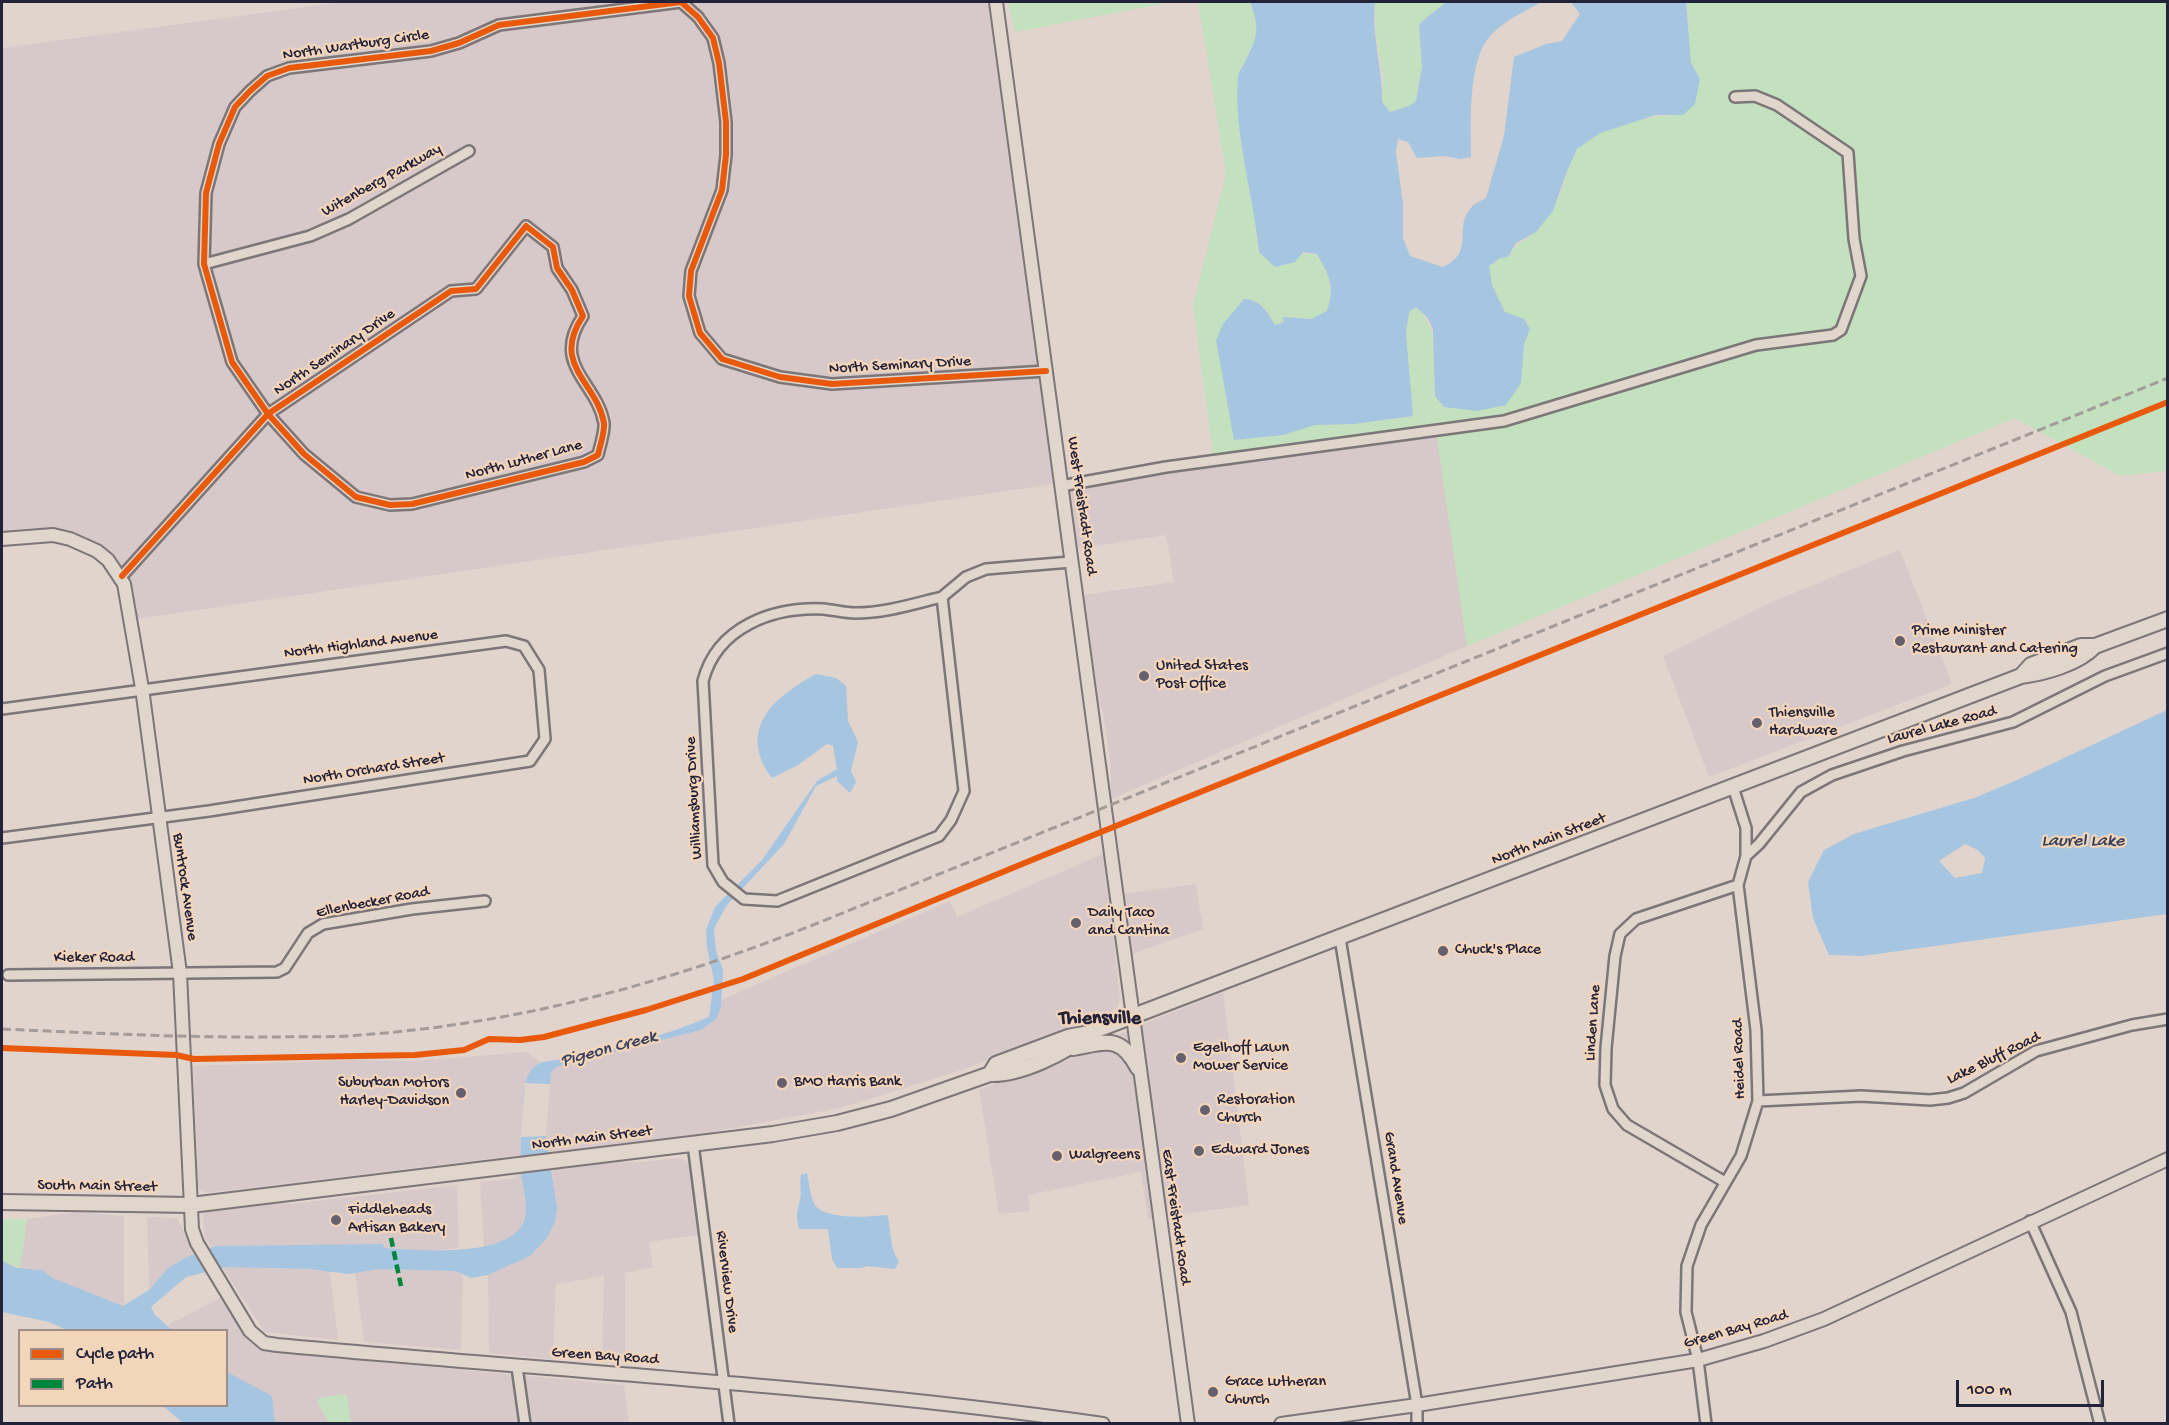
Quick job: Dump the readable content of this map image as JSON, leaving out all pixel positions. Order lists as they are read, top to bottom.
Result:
{
  "streets": {
    "main road": ["North Main Street", "South Main Street"],
    "street": [
      "North Wartburg Circle",
      "Witenberg Parkway",
      "North Seminary Drive",
      "North Luther Lane",
      "West Freistadt Road",
      "North Highland Avenue",
      "Laurel Lake Road",
      "North Orchard Street",
      "Williamsburg Drive",
      "Buntrock Avenue",
      "Ellenbecker Road",
      "Kieker Road",
      "Linden Lane",
      "Heidel Road",
      "Lake Bluff Road",
      "Grand Avenue",
      "East Freistadt Road",
      "Riverview Drive",
      "Green Bay Road"
    ]
  },
  "crossings": [
    ["North Wartburg Circle", "Witenberg Parkway"],
    ["North Wartburg Circle", "North Seminary Drive"],
    ["North Wartburg Circle", "North Luther Lane"],
    ["North Seminary Drive", "North Luther Lane"],
    ["North Seminary Drive", "West Freistadt Road"],
    ["North Seminary Drive", "Buntrock Avenue"],
    ["West Freistadt Road", "Williamsburg Drive"],
    ["West Freistadt Road", "North Main Street"],
    ["West Freistadt Road", "East Freistadt Road"],
    ["North Highland Avenue", "North Orchard Street"],
    ["North Highland Avenue", "Buntrock Avenue"],
    ["Laurel Lake Road", "Heidel Road"],
    ["North Orchard Street", "Buntrock Avenue"],
    ["North Main Street", "Buntrock Avenue"],
    ["North Main Street", "Heidel Road"],
    ["North Main Street", "Grand Avenue"],
    ["North Main Street", "South Main Street"],
    ["North Main Street", "East Freistadt Road"],
    ["North Main Street", "Riverview Drive"],
    ["North Main Street", "Green Bay Road"],
    ["Buntrock Avenue", "Ellenbecker Road"],
    ["Buntrock Avenue", "Kieker Road"],
    ["Buntrock Avenue", "South Main Street"],
    ["Buntrock Avenue", "Green Bay Road"],
    ["Ellenbecker Road", "Kieker Road"],
    ["Linden Lane", "Heidel Road"],
    ["Heidel Road", "Lake Bluff Road"],
    ["Heidel Road", "Green Bay Road"],
    ["Grand Avenue", "Green Bay Road"],
    ["South Main Street", "Green Bay Road"],
    ["Riverview Drive", "Green Bay Road"]
  ],
  "districts": ["Thiensville"],
  "water": ["Laurel Lake", "Pigeon Creek"],
  "places": [
    "Prime Minister Restaurant and Catering",
    "United States Post Office",
    "Thiensville Hardware",
    "Daily Taco and Cantina",
    "Chuck's Place",
    "Egelhoff Lawn Mower Service",
    "BMO Harris Bank",
    "Suburban Motors Harley-Davidson",
    "Restoration Church",
    "Edward Jones",
    "Walgreens",
    "Fiddleheads Artisan Bakery",
    "Grace Lutheran Church"
  ],
  "legend": ["Cycle path", "Path"],
  "scale_bar": "100 m"
}
